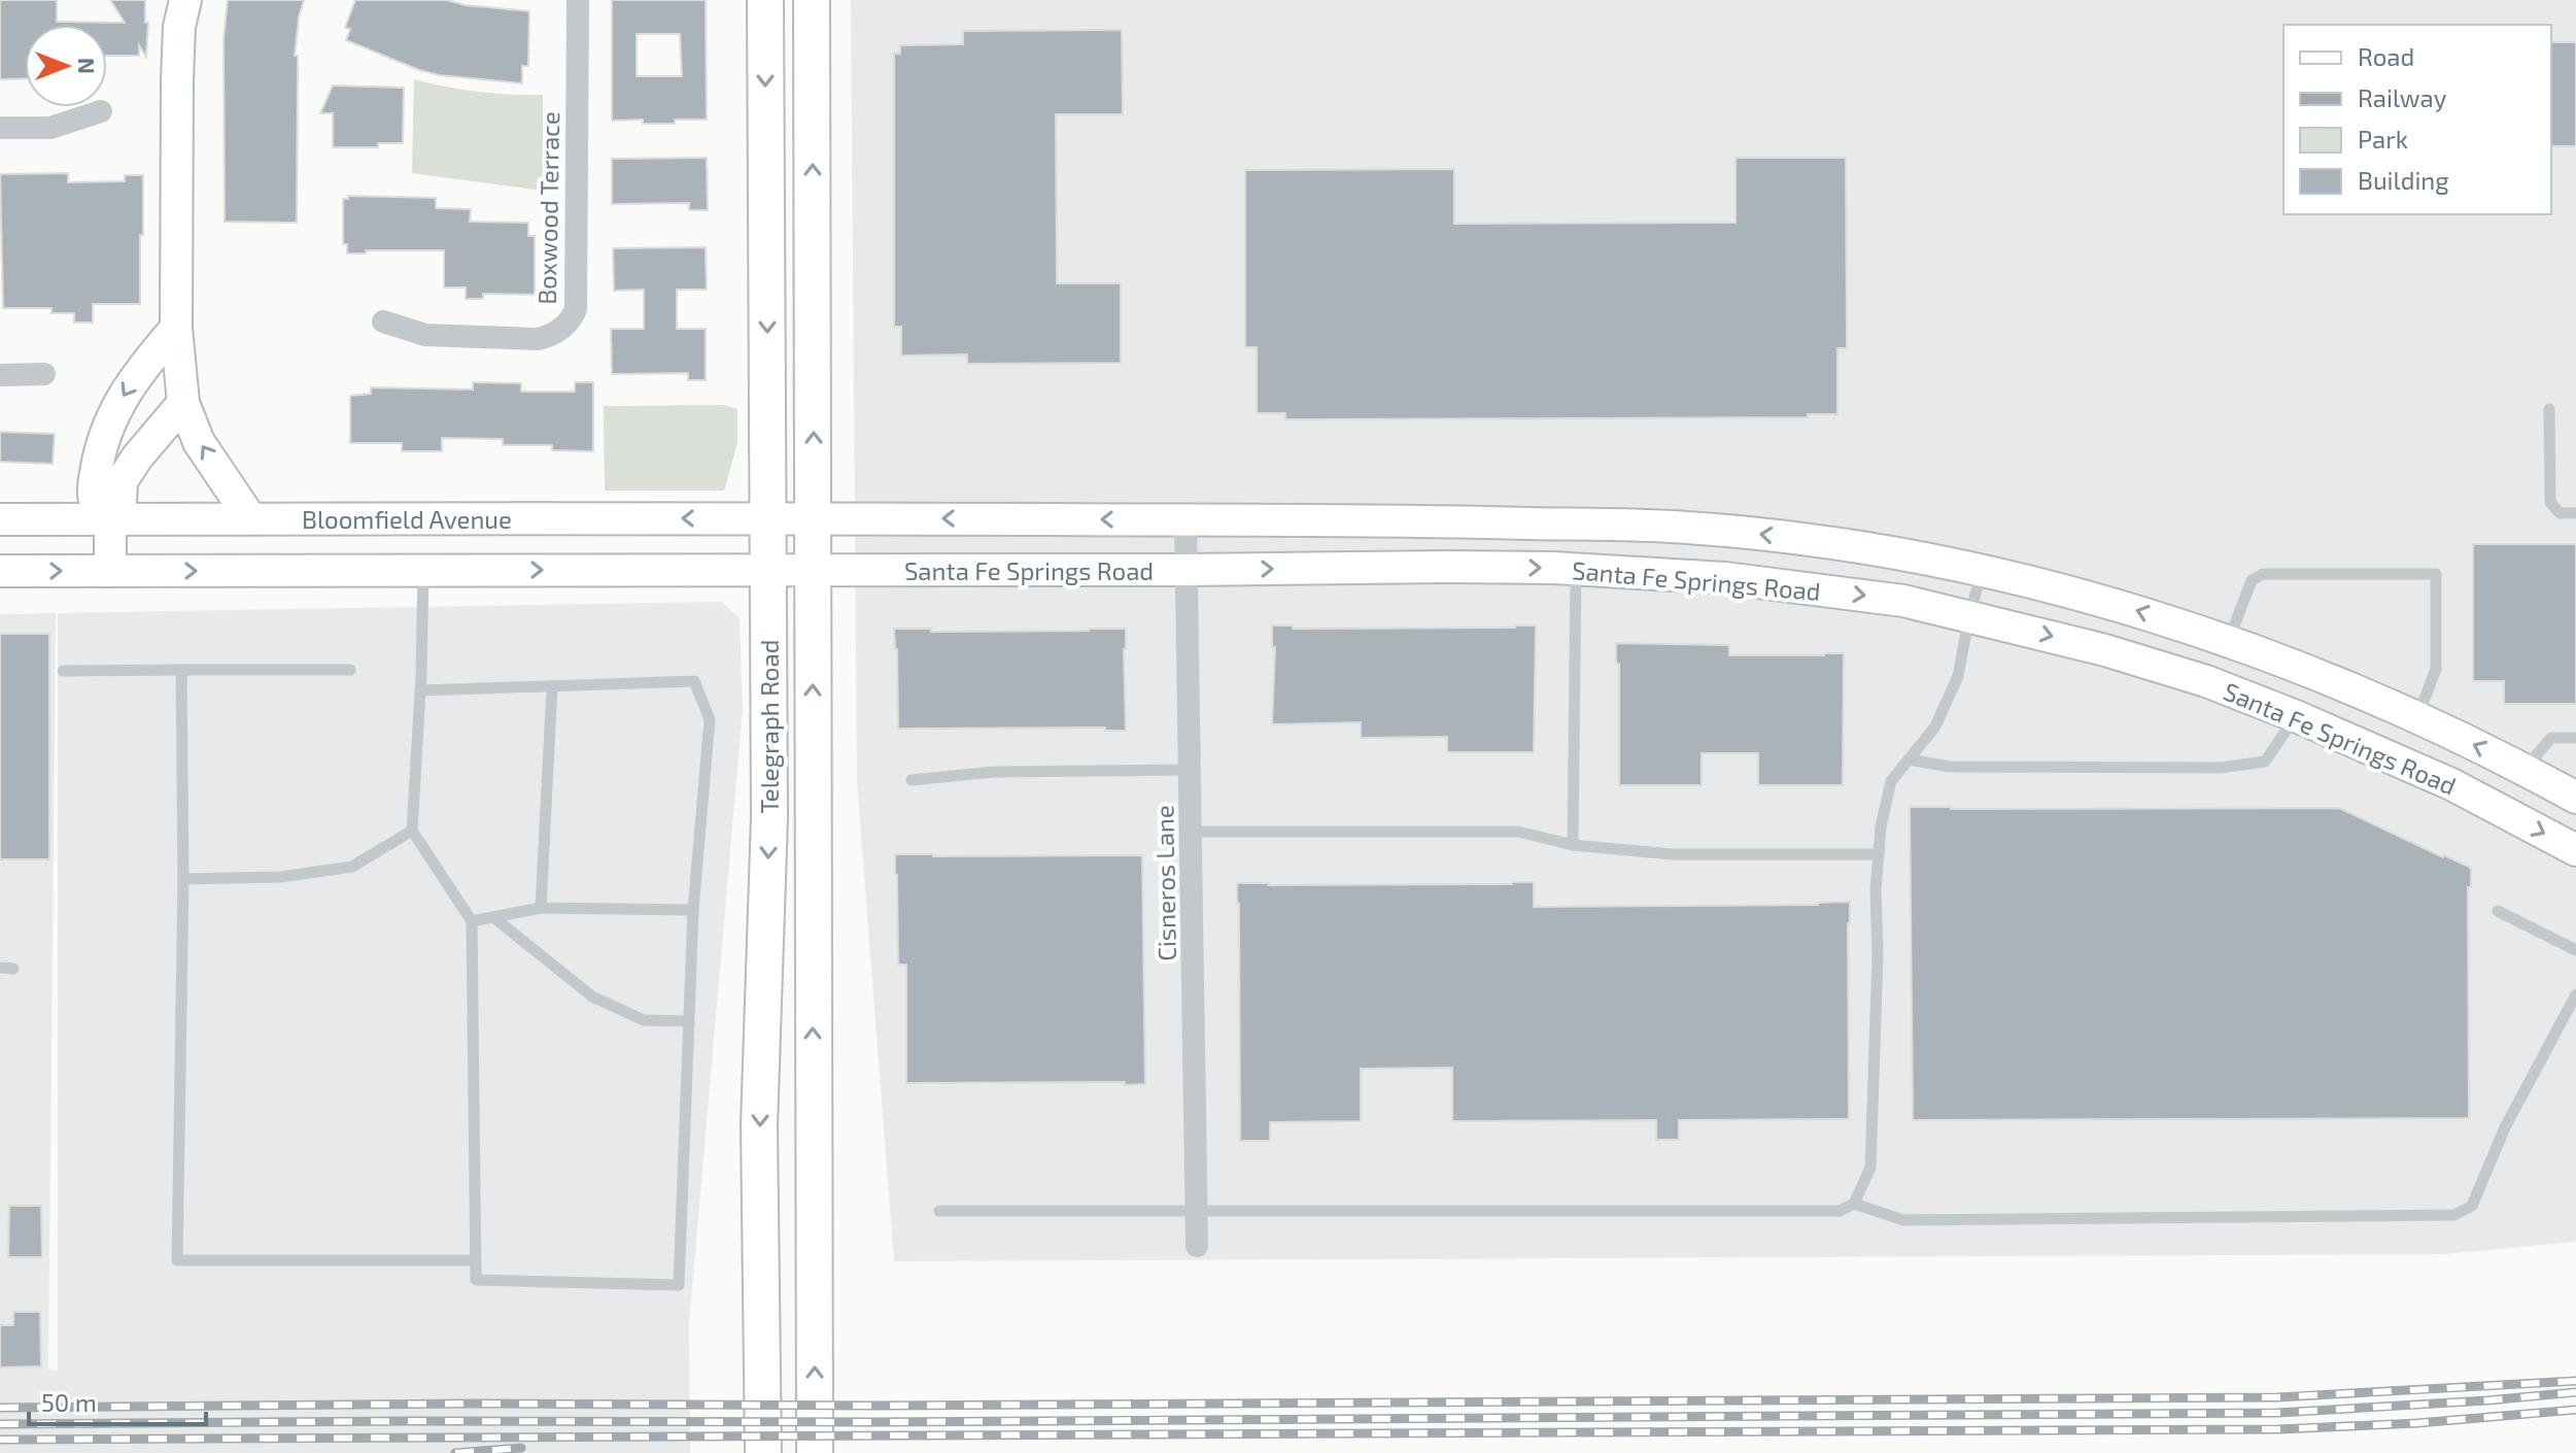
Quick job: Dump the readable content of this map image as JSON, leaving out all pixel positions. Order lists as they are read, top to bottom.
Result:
{
  "streets": {
    "main road": ["Bloomfield Avenue", "Santa Fe Springs Road", "Telegraph Road"],
    "street": ["Boxwood Terrace", "Cisneros Lane"]
  },
  "crossings": [
    ["Bloomfield Avenue", "Santa Fe Springs Road"],
    ["Bloomfield Avenue", "Telegraph Road"],
    ["Santa Fe Springs Road", "Telegraph Road"],
    ["Santa Fe Springs Road", "Cisneros Lane"]
  ],
  "legend": [
    "Road",
    "Railway",
    "Park",
    "Building"
  ],
  "scale_bar": "50 m",
  "north": "right"
}
